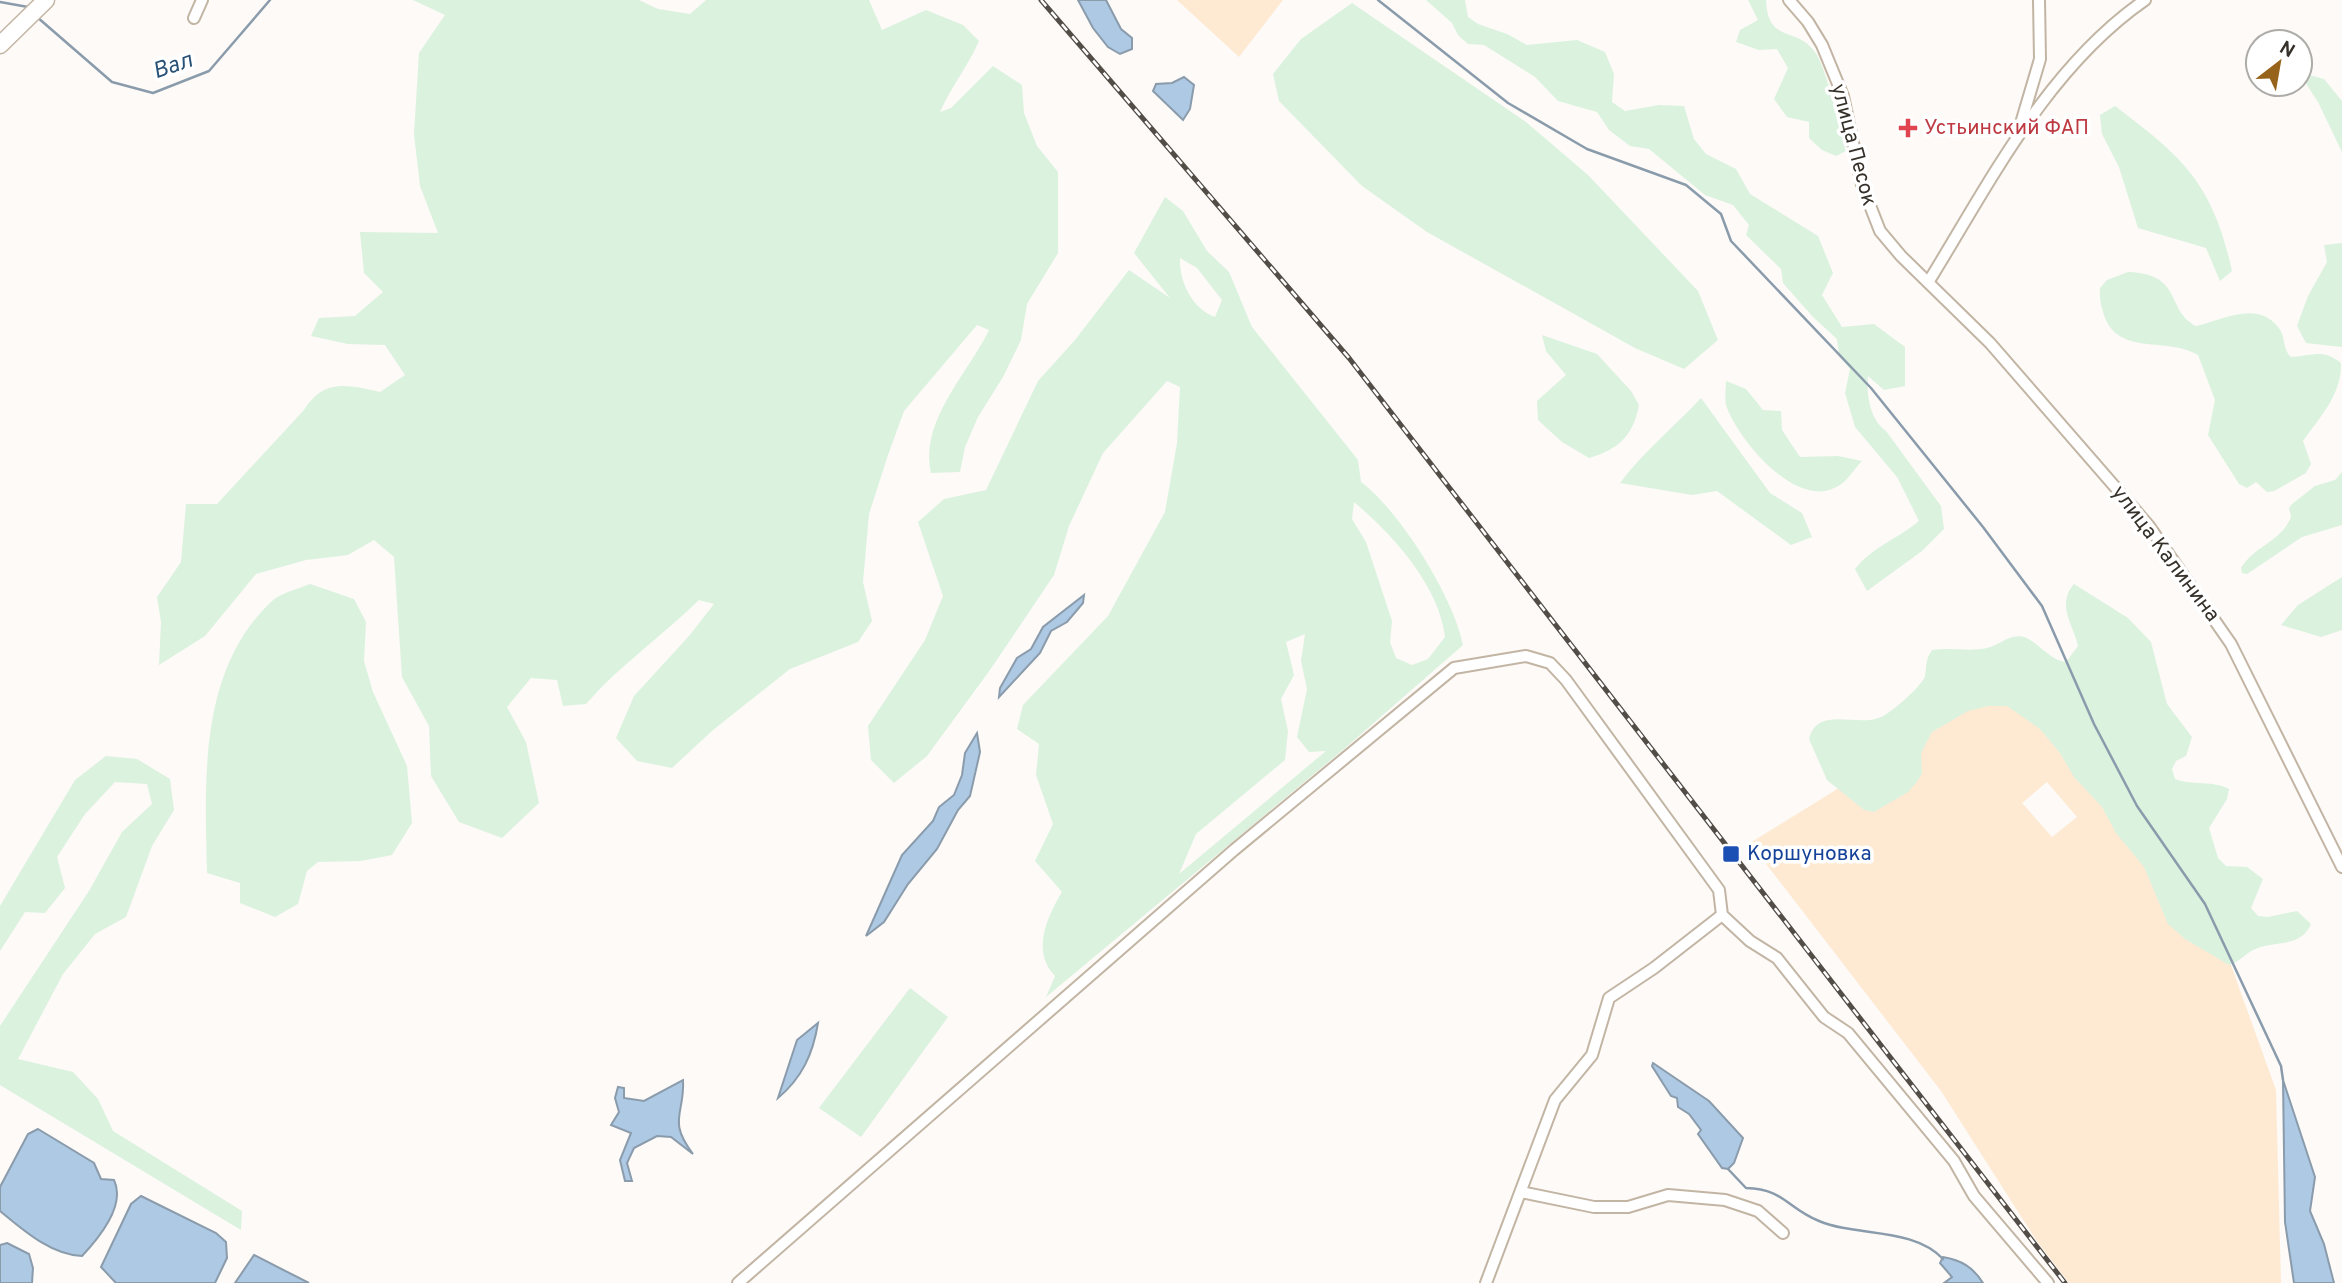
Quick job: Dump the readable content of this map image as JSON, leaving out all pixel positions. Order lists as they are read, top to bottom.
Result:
{
  "streets": {
    "street": ["улица Песок", "улица Калинина"]
  },
  "crossings": [
    ["улица Песок", "улица Калинина"]
  ],
  "water": ["Вал"],
  "places": {
    "health": ["Устьинский ФАП"],
    "transit": ["Коршуновка"]
  },
  "north": "top right"
}
